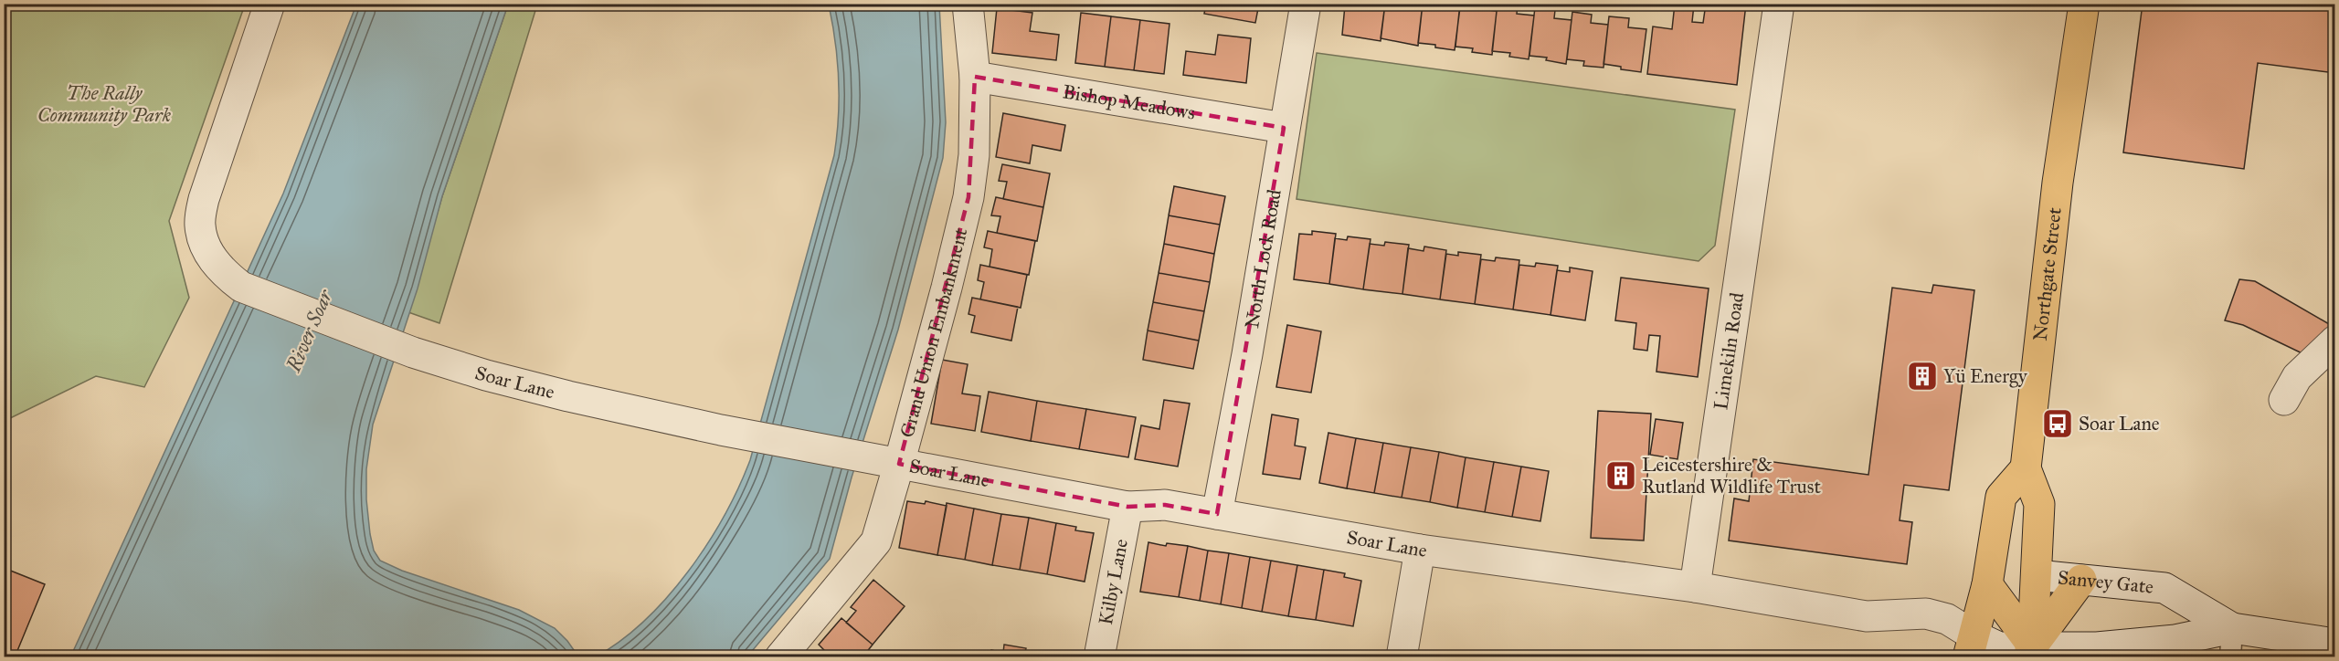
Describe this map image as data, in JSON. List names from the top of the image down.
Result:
{
  "streets": {
    "main road": ["Northgate Street"],
    "street": [
      "Bishop Meadows",
      "North Lock Road",
      "Grand Union Embankment",
      "Limekiln Road",
      "Soar Lane",
      "Kilby Lane",
      "Sanvey Gate"
    ]
  },
  "crossings": [
    ["Bishop Meadows", "North Lock Road"],
    ["Bishop Meadows", "Grand Union Embankment"],
    ["North Lock Road", "Soar Lane"],
    ["Northgate Street", "Sanvey Gate"],
    ["Grand Union Embankment", "Soar Lane"],
    ["Limekiln Road", "Soar Lane"],
    ["Soar Lane", "Kilby Lane"],
    ["Soar Lane", "Sanvey Gate"]
  ],
  "water": ["River Soar"],
  "parks": ["The Rally Community Park"],
  "places": {
    "building": ["Yü Energy", "Leicestershire & Rutland Wildlife Trust"],
    "bus stop": ["Soar Lane"]
  }
}
